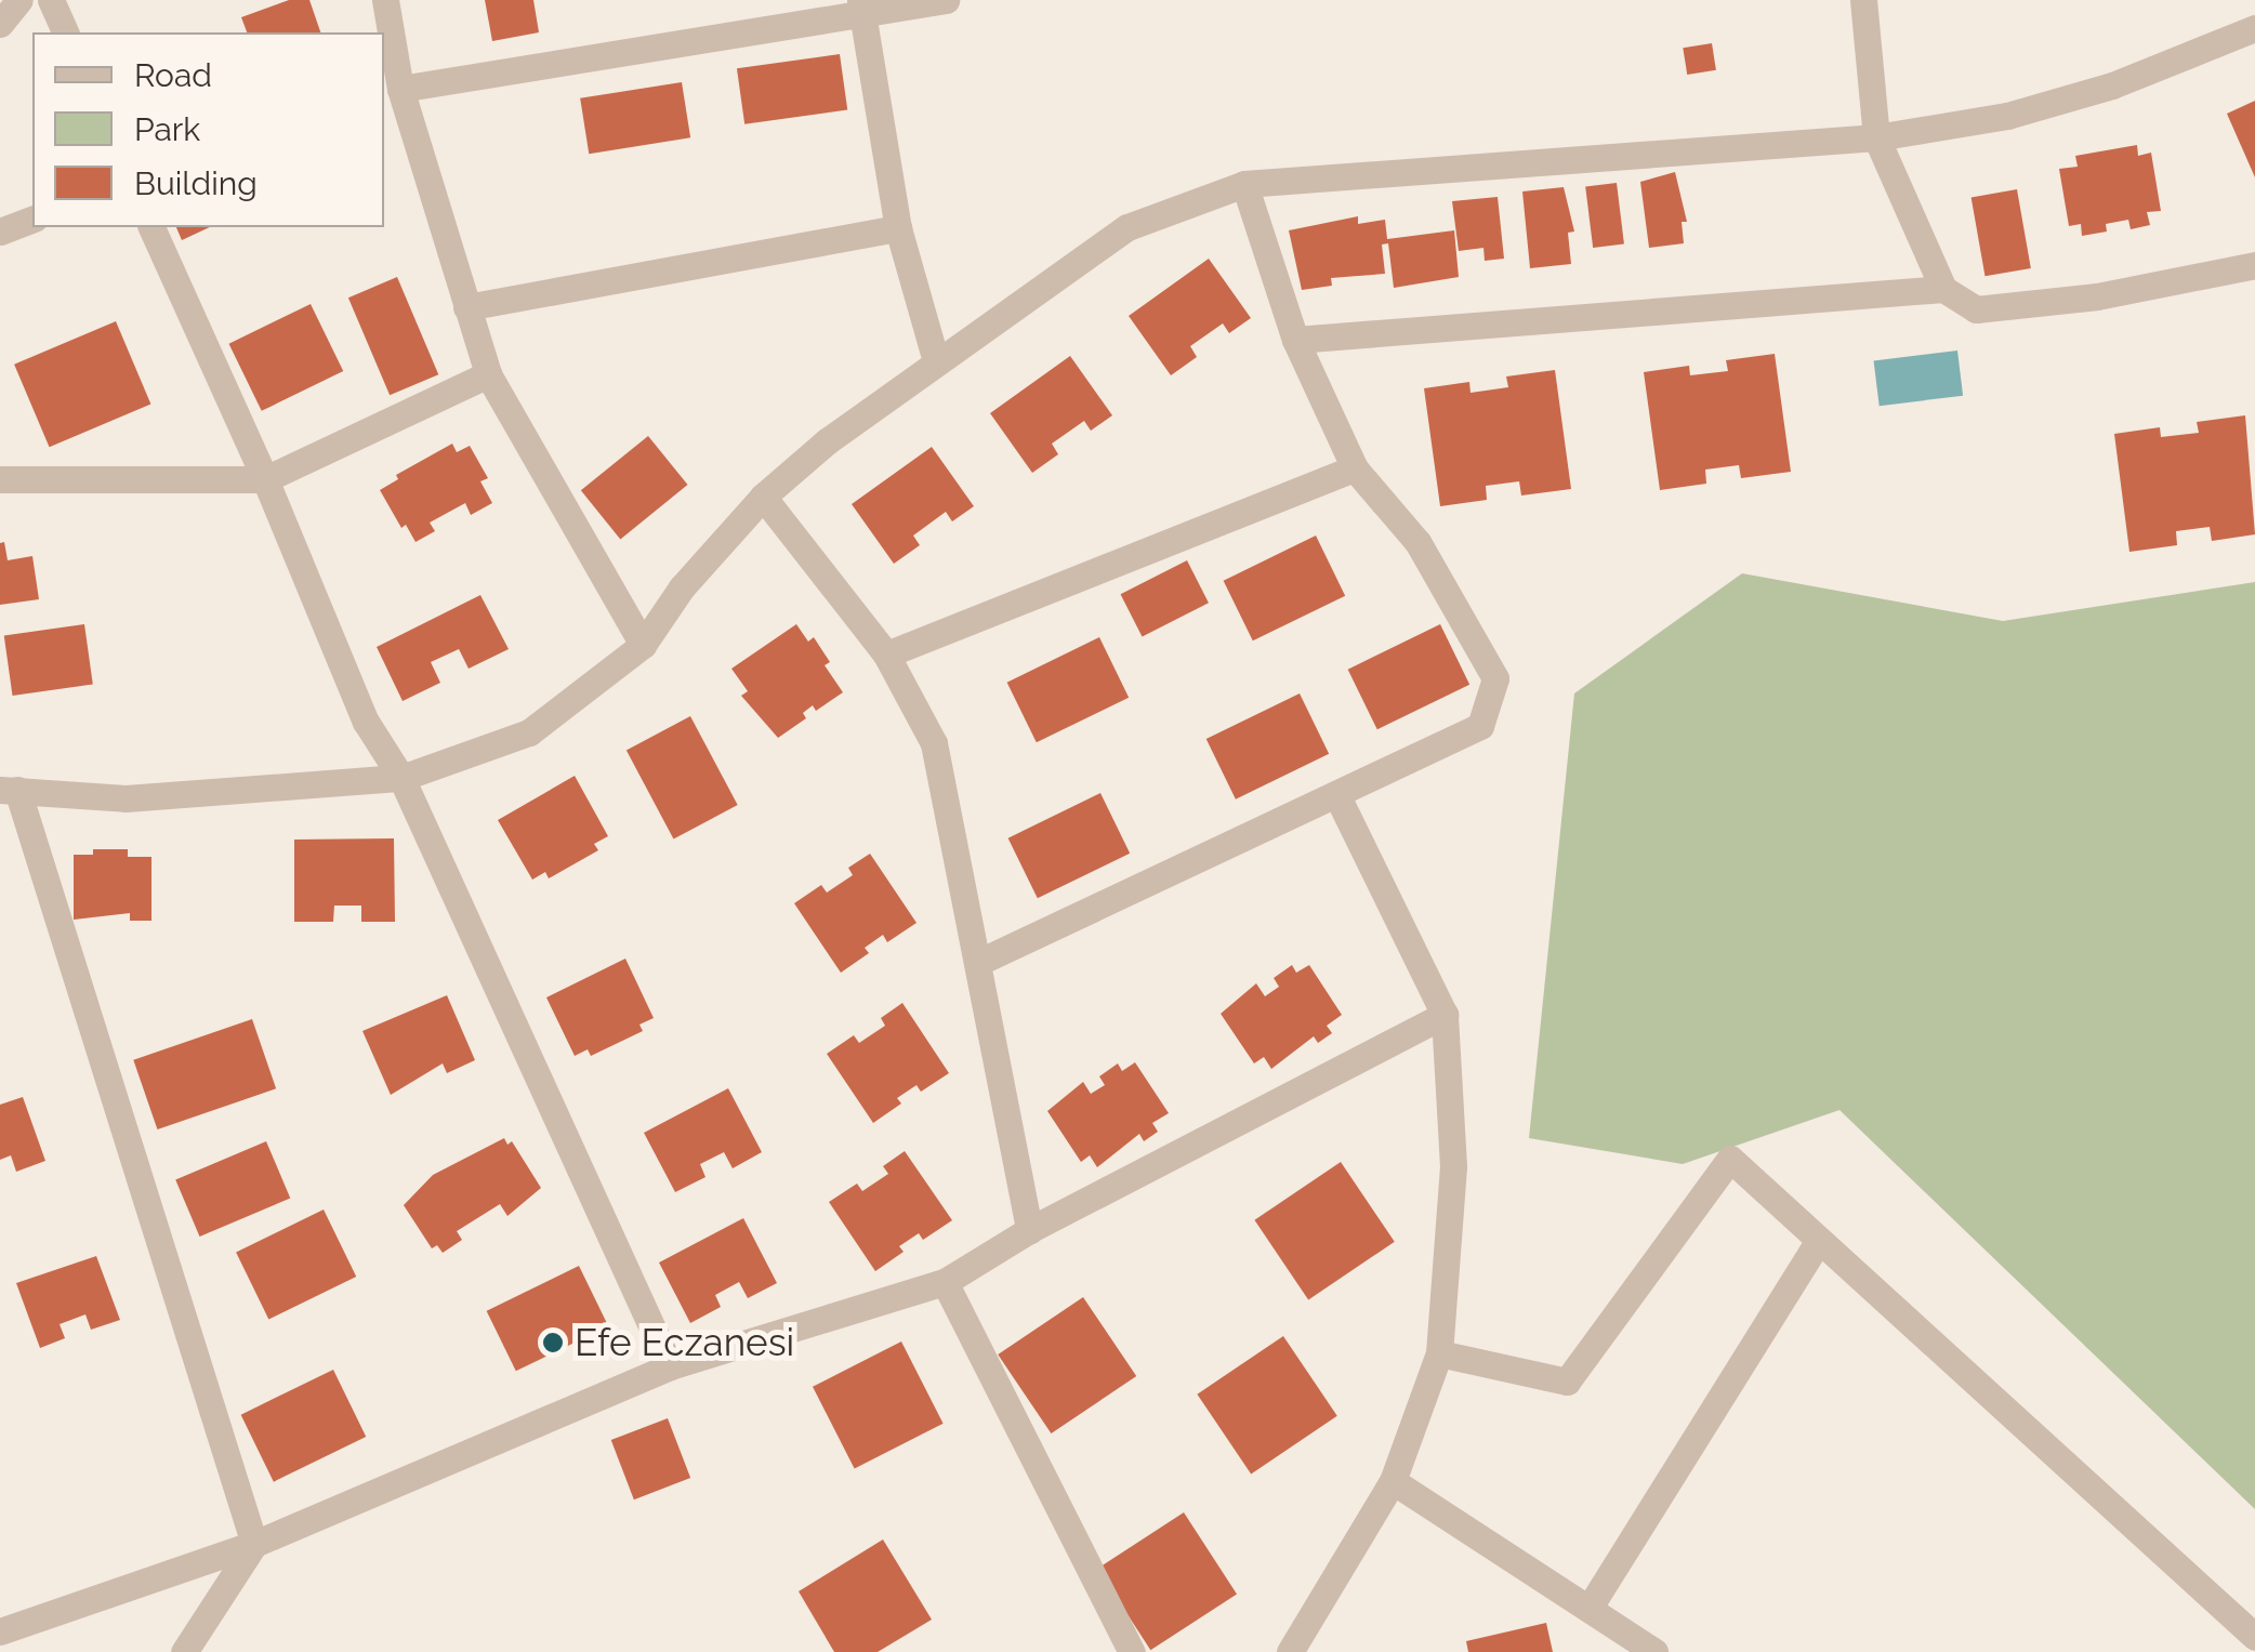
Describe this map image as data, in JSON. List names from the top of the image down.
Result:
{
  "places": ["Efe Eczanesi"],
  "legend": ["Road", "Park", "Building"]
}
